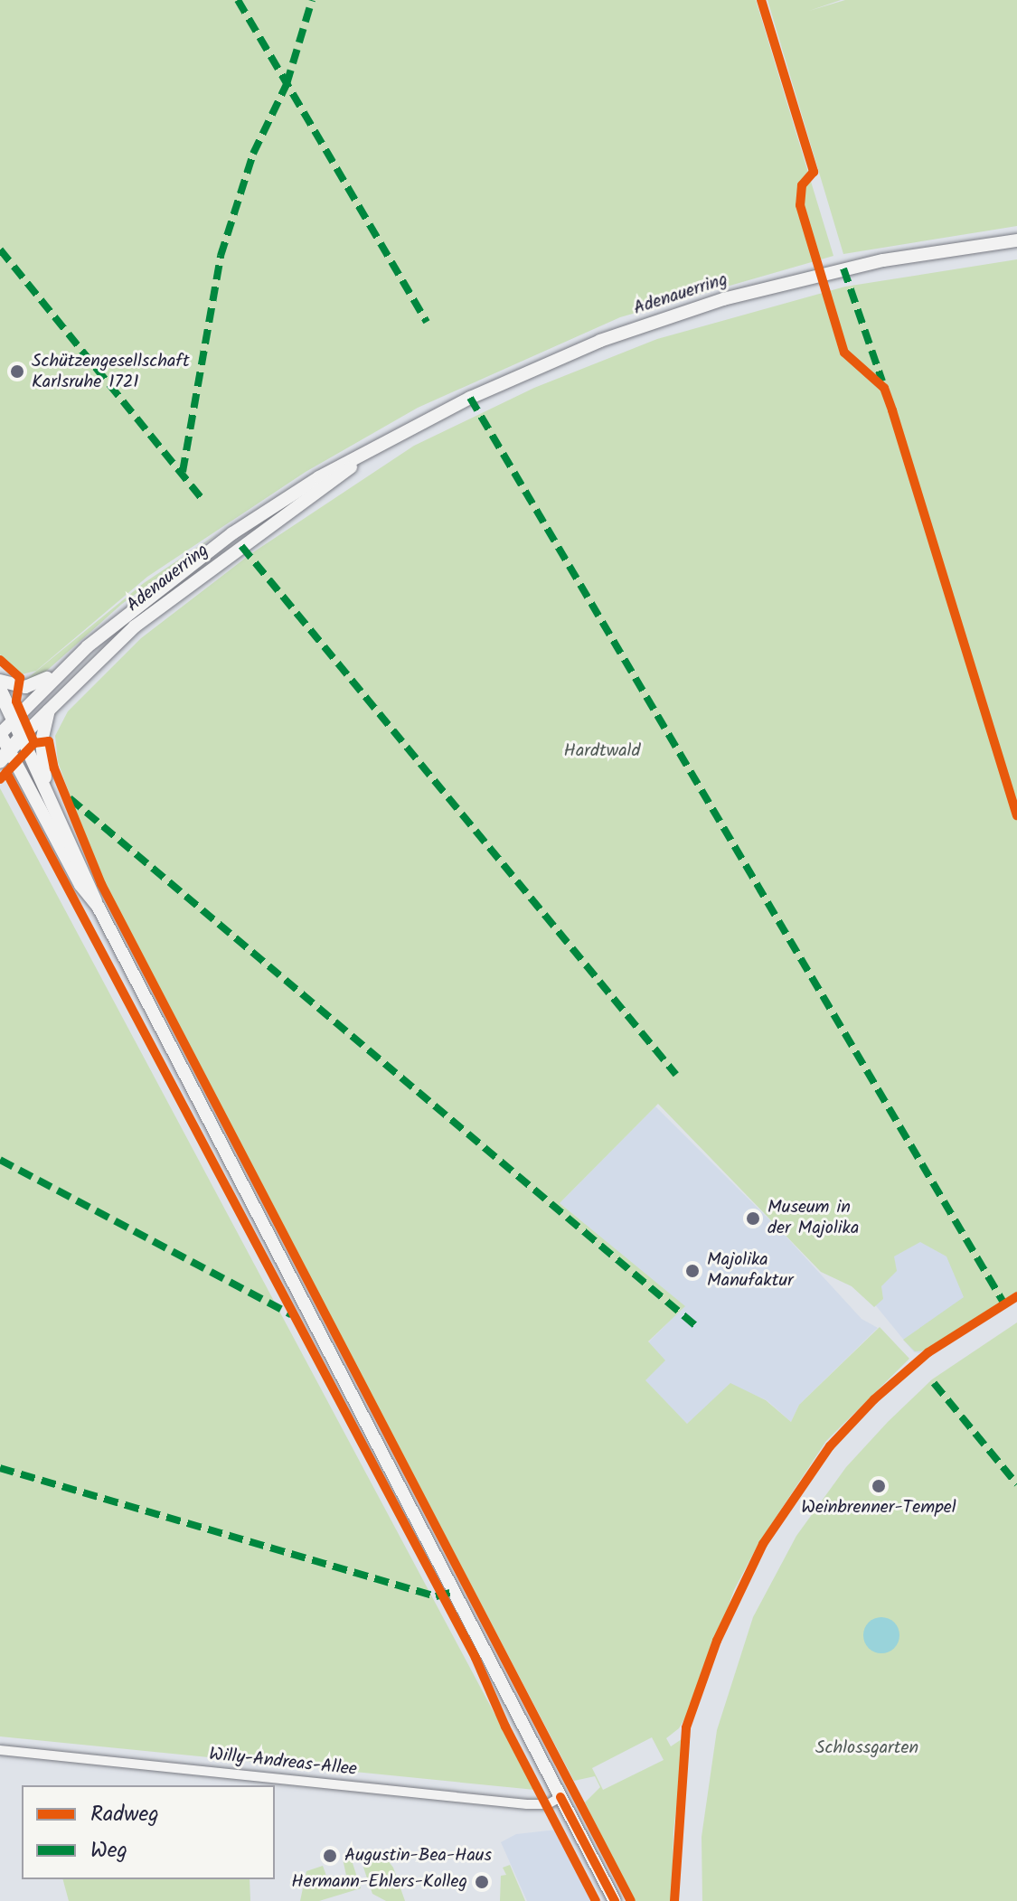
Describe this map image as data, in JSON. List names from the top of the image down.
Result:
{
  "streets": {
    "main road": ["Adenauerring"],
    "street": ["Willy-Andreas-Allee"]
  },
  "parks": ["Hardtwald", "Schlossgarten"],
  "places": [
    "Schützengesellschaft Karlsruhe 1721",
    "Museum in der Majolika",
    "Majolika Manufaktur",
    "Weinbrenner-Tempel",
    "Augustin-Bea-Haus",
    "Hermann-Ehlers-Kolleg"
  ],
  "legend": ["Radweg", "Weg"]
}
